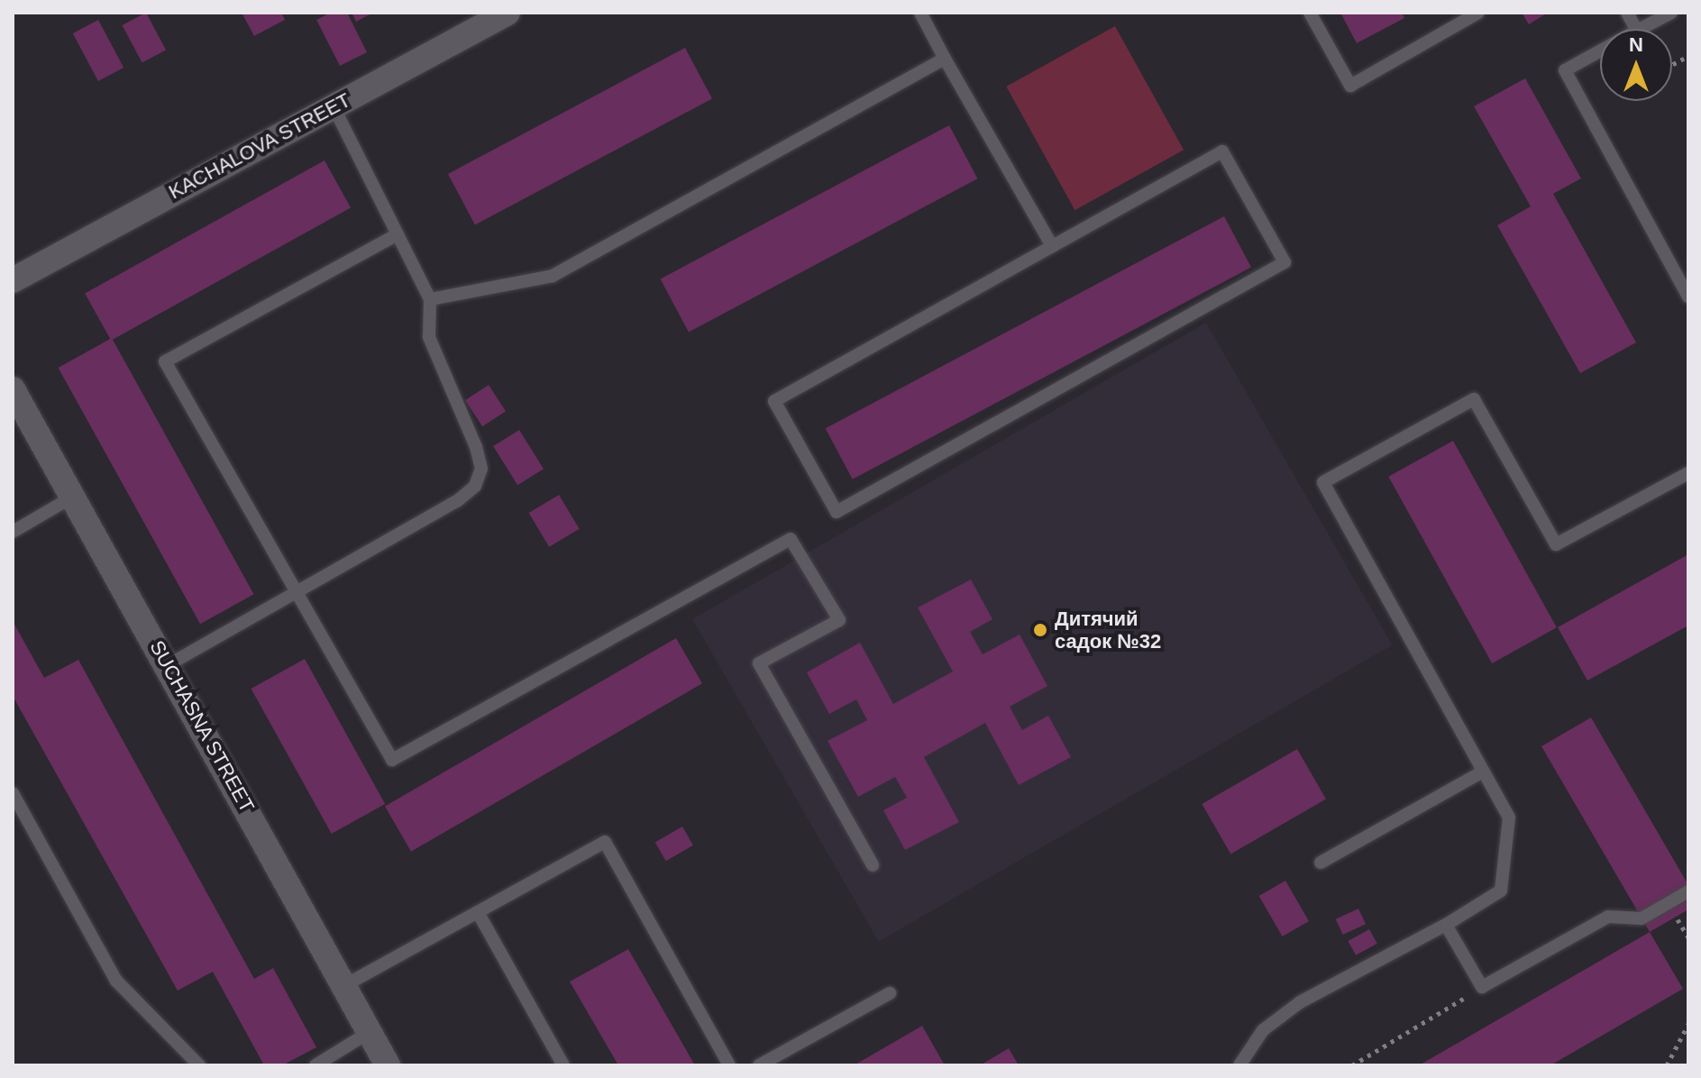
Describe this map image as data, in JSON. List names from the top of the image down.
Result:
{
  "streets": {
    "street": ["KACHALOVA STREET", "SUCHASNA STREET"]
  },
  "places": ["Дитячий садок №32"],
  "north": "top"
}
